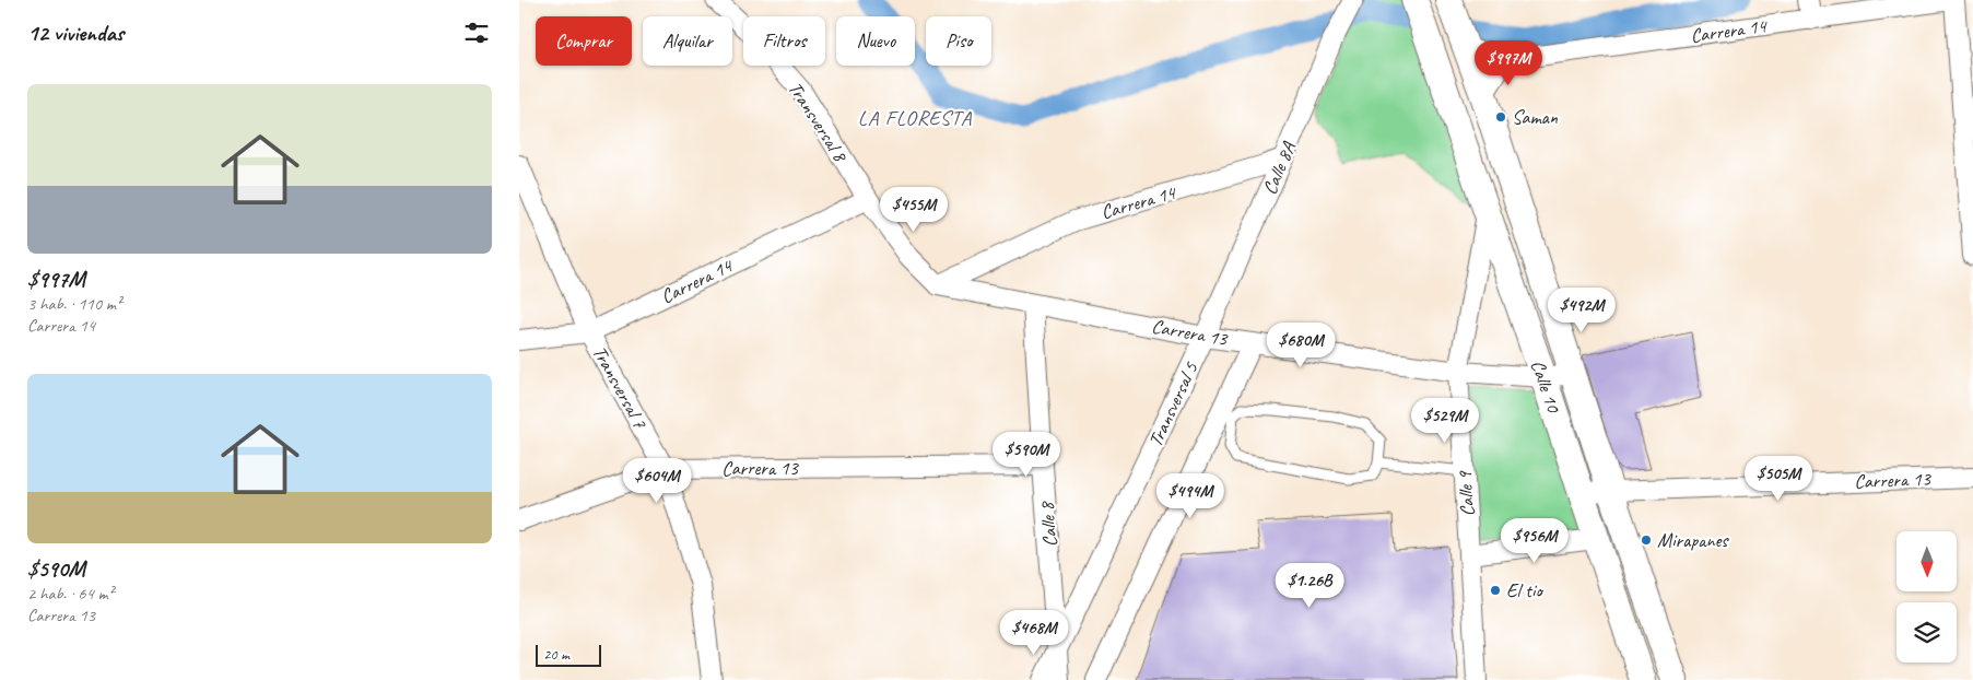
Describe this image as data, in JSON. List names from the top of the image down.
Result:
{
  "streets": {
    "main road": ["Calle 10"],
    "street": [
      "Carrera 14",
      "Transversal 8",
      "Calle 8A",
      "Carrera 13",
      "Transversal 7",
      "Transversal 5",
      "Calle 9",
      "Calle 8"
    ]
  },
  "crossings": [
    ["Carrera 14", "Transversal 8"],
    ["Carrera 14", "Calle 8A"],
    ["Carrera 14", "Carrera 13"],
    ["Carrera 14", "Calle 10"],
    ["Carrera 14", "Transversal 7"],
    ["Transversal 8", "Carrera 13"],
    ["Calle 8A", "Carrera 13"],
    ["Calle 8A", "Transversal 5"],
    ["Carrera 13", "Calle 10"],
    ["Carrera 13", "Transversal 7"],
    ["Carrera 13", "Transversal 5"],
    ["Carrera 13", "Calle 9"],
    ["Carrera 13", "Calle 8"],
    ["Calle 10", "Calle 9"],
    ["Transversal 5", "Calle 8"]
  ],
  "districts": ["LA FLORESTA"],
  "places": ["Saman", "Mirapanes", "El tio"],
  "scale_bar": "20 m",
  "north": "bottom",
  "page": {
    "heading": "12 viviendas",
    "chip": [
      "Comprar",
      "Alquilar",
      "Filtros",
      "Nuevo",
      "Piso"
    ],
    "price": [
      "$997M",
      "$455M",
      "$492M",
      "$680M",
      "$529M",
      "$590M",
      "$505M",
      "$604M",
      "$494M",
      "$956M",
      "$1.26B",
      "$468M"
    ],
    "list": [
      {
        "name": "$997M",
        "note": "3 hab. · 110 m² · Carrera 14"
      },
      {
        "name": "$590M",
        "note": "2 hab. · 64 m² · Carrera 13"
      }
    ],
    "scale": "20 m"
  }
}
